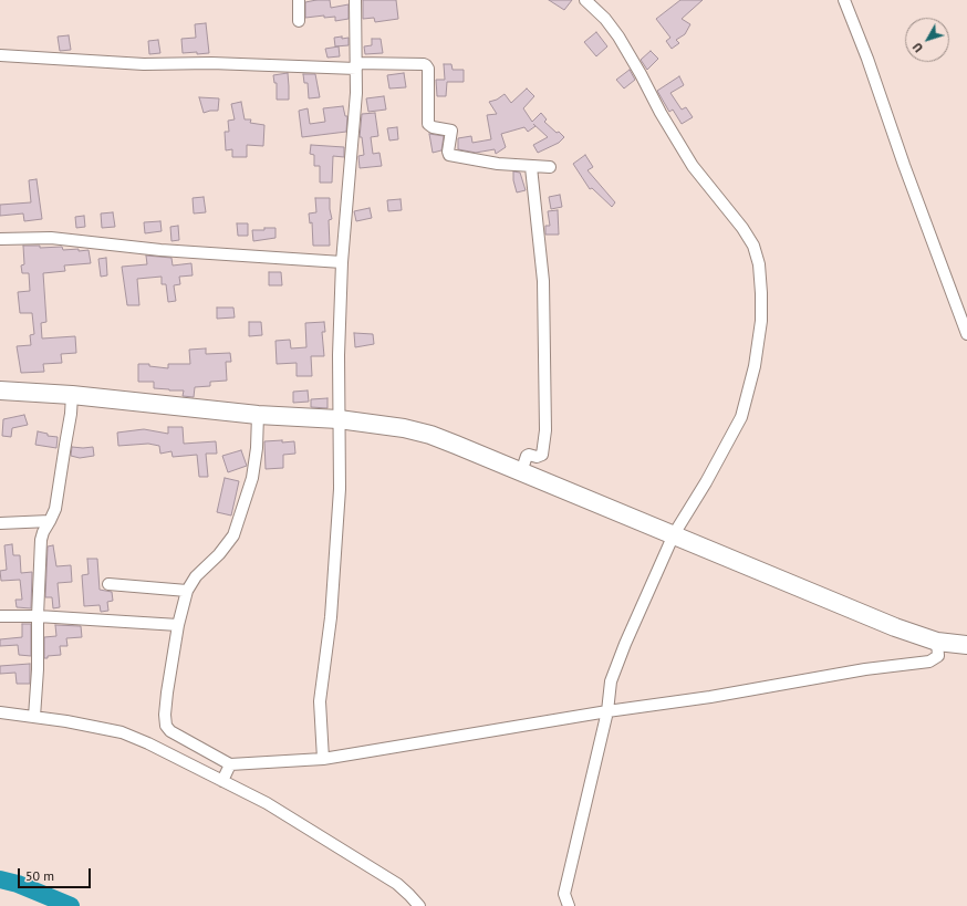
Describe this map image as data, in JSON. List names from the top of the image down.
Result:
{
  "scale_bar": "50 m",
  "north": "bottom left"
}
